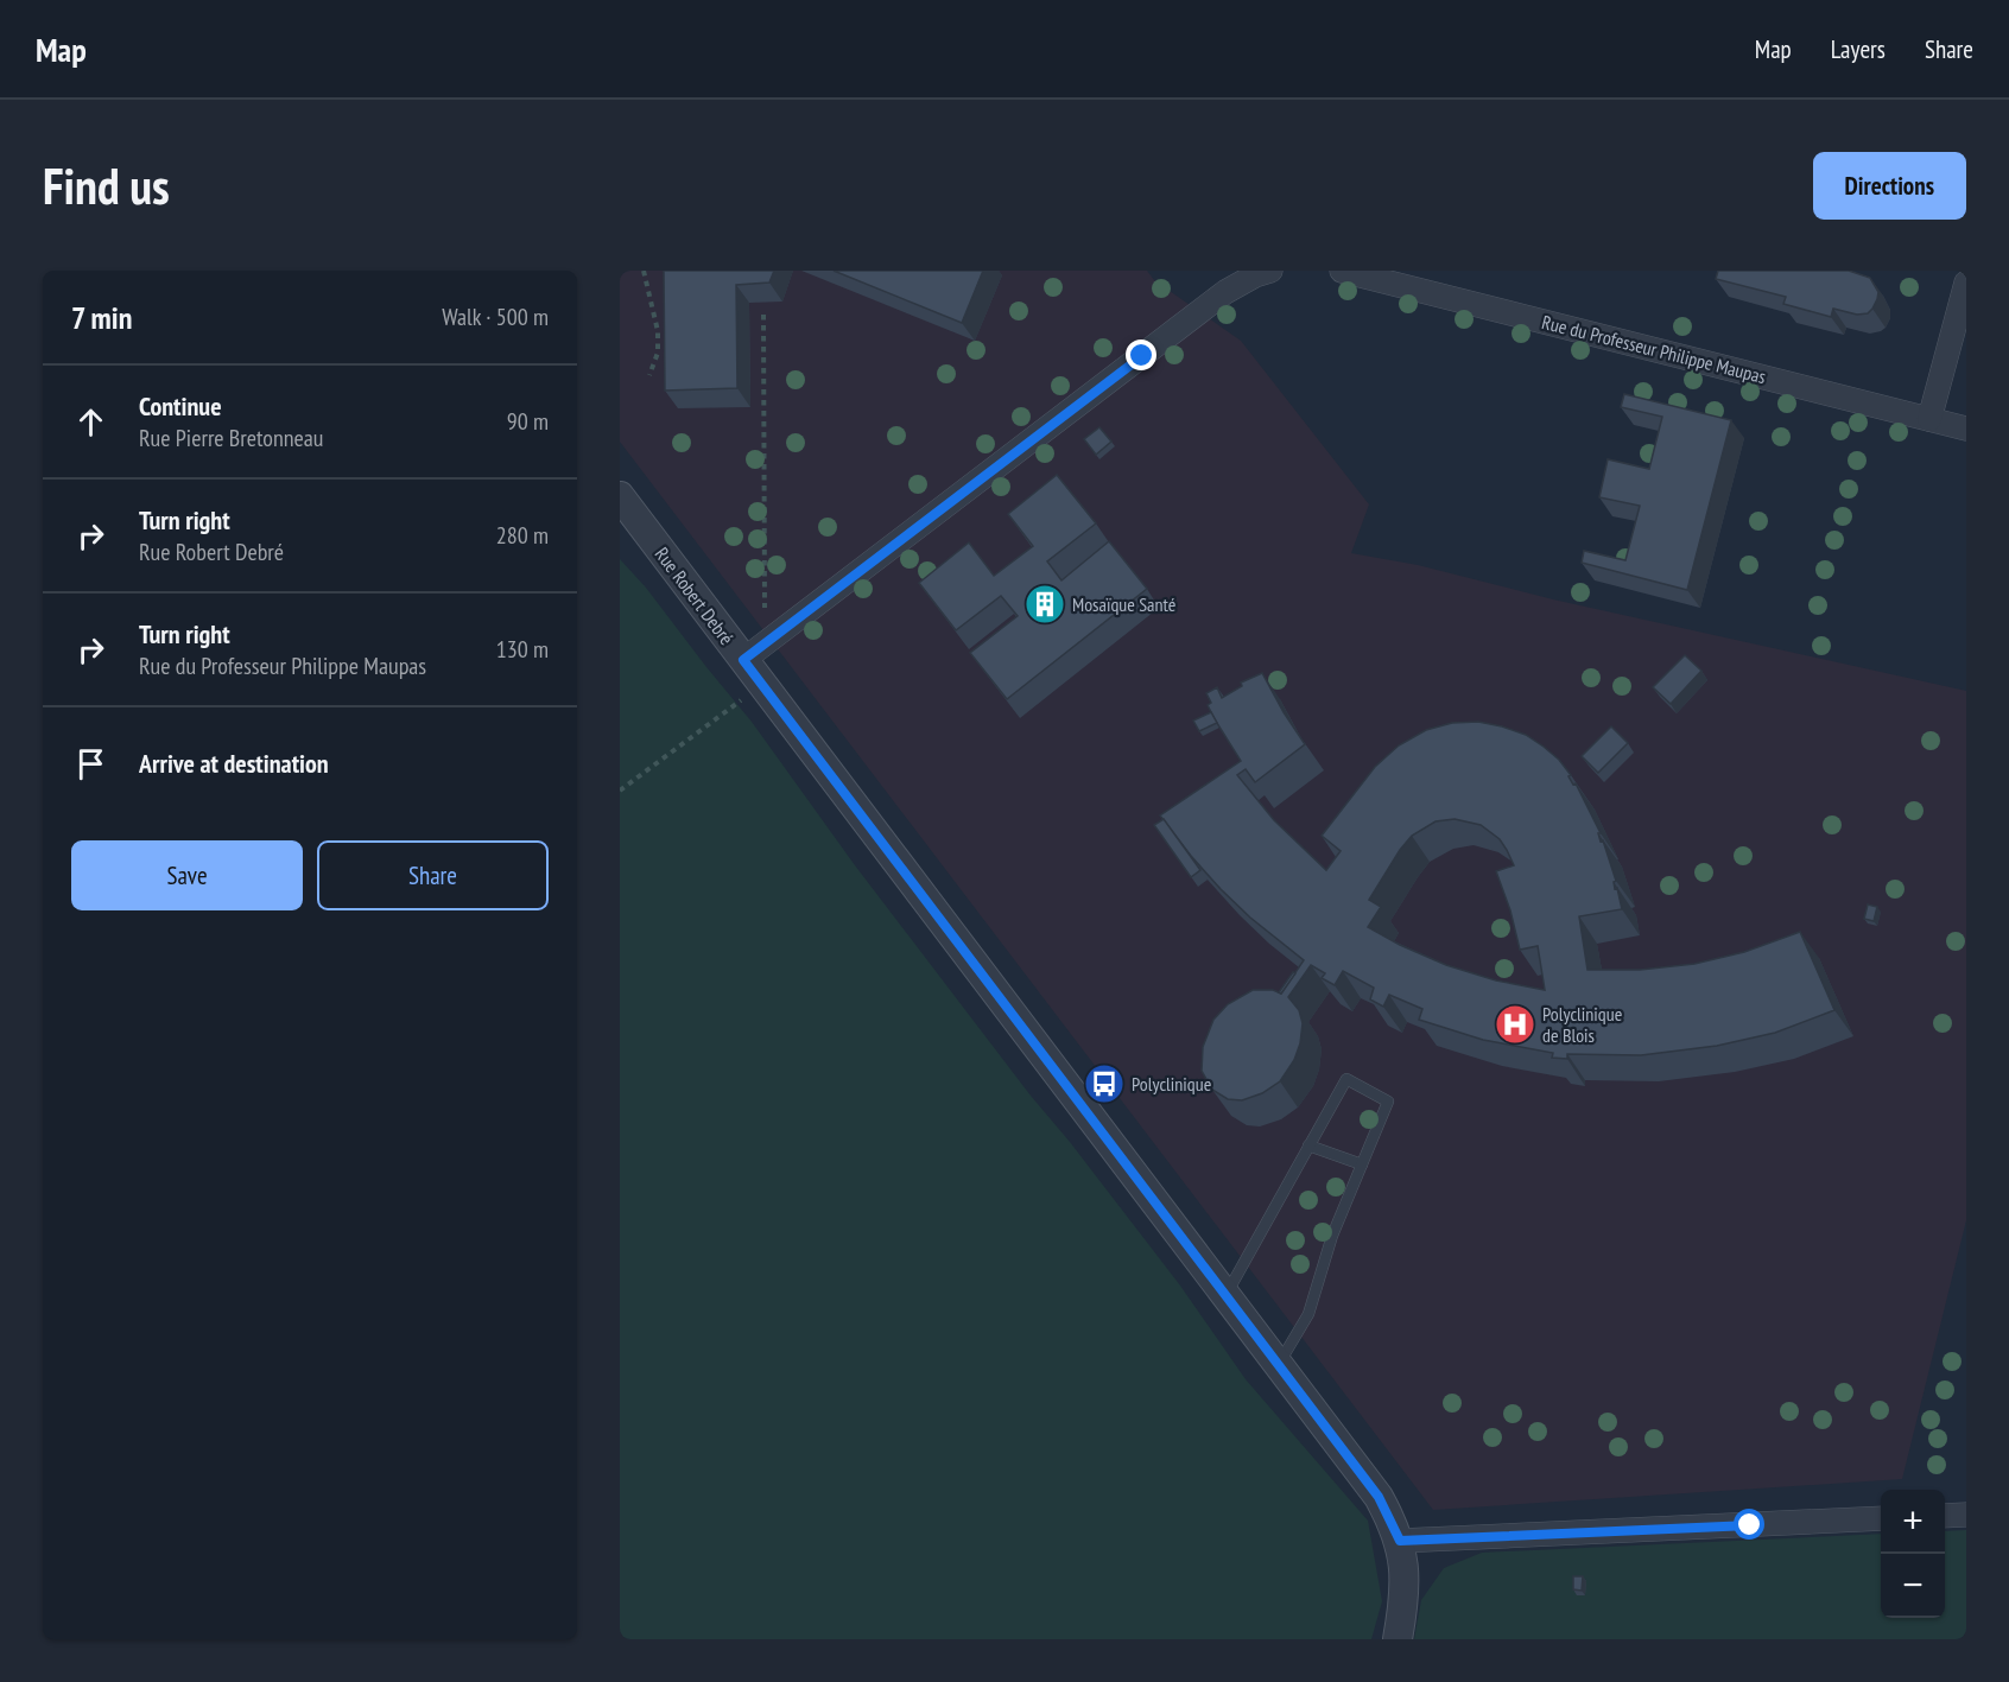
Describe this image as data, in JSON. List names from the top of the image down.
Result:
{
  "streets": {
    "street": ["Rue du Professeur Philippe Maupas", "Rue Robert Debré"]
  },
  "places": {
    "building": ["Mosaïque Santé"],
    "hospital": ["Polyclinique de Blois"],
    "bus stop": ["Polyclinique"]
  },
  "page": {
    "header": "Map",
    "nav": ["Map", "Layers", "Share"],
    "buttons": [
      "Directions",
      ["Save", "Share"]
    ],
    "title": "Find us",
    "heading": ["7 min", "Walk · 500 m"],
    "list": [
      ["Continue", "Rue Pierre Bretonneau", "90 m"],
      ["Turn right", "Rue Robert Debré", "280 m"],
      ["Turn right", "Rue du Professeur Philippe Maupas", "130 m"],
      "Arrive at destination"
    ],
    "map_buttons": ["+", "−"]
  }
}
